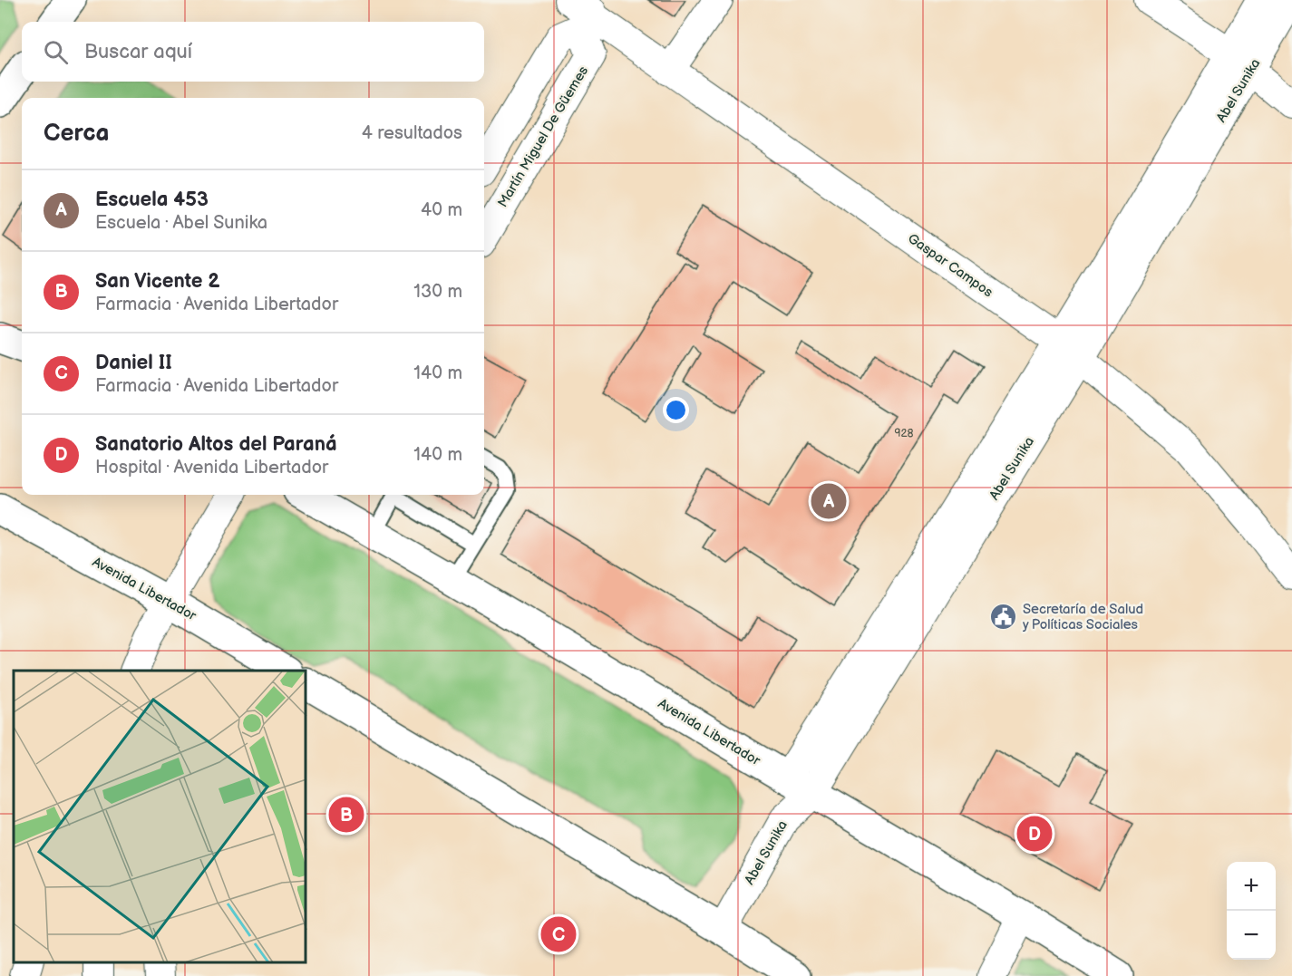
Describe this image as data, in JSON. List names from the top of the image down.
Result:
{
  "streets": {
    "main road": ["Avenida Libertador"],
    "street": ["Abel Sunika", "Martín Miguel De Güemes", "Gaspar Campos"]
  },
  "crossings": [
    ["Abel Sunika", "Gaspar Campos"],
    ["Abel Sunika", "Avenida Libertador"],
    ["Martín Miguel De Güemes", "Gaspar Campos"]
  ],
  "places": {
    "public building": ["Secretaría de Salud y Políticas Sociales"]
  },
  "house_numbers": ["928"],
  "page": {
    "search": "Buscar aquí",
    "heading": ["Cerca", "4 resultados"],
    "list": [
      {
        "mark": "A",
        "name": "Escuela 453",
        "note": "Escuela · Abel Sunika",
        "value": "40 m"
      },
      {
        "mark": "B",
        "name": "San Vicente 2",
        "note": "Farmacia · Avenida Libertador",
        "value": "130 m"
      },
      {
        "mark": "C",
        "name": "Daniel II",
        "note": "Farmacia · Avenida Libertador",
        "value": "140 m"
      },
      {
        "mark": "D",
        "name": "Sanatorio Altos del Paraná",
        "note": "Hospital · Avenida Libertador",
        "value": "140 m"
      }
    ],
    "pins": [
      "A",
      "B",
      "D",
      "C"
    ],
    "map_buttons": ["+", "−"]
  }
}
